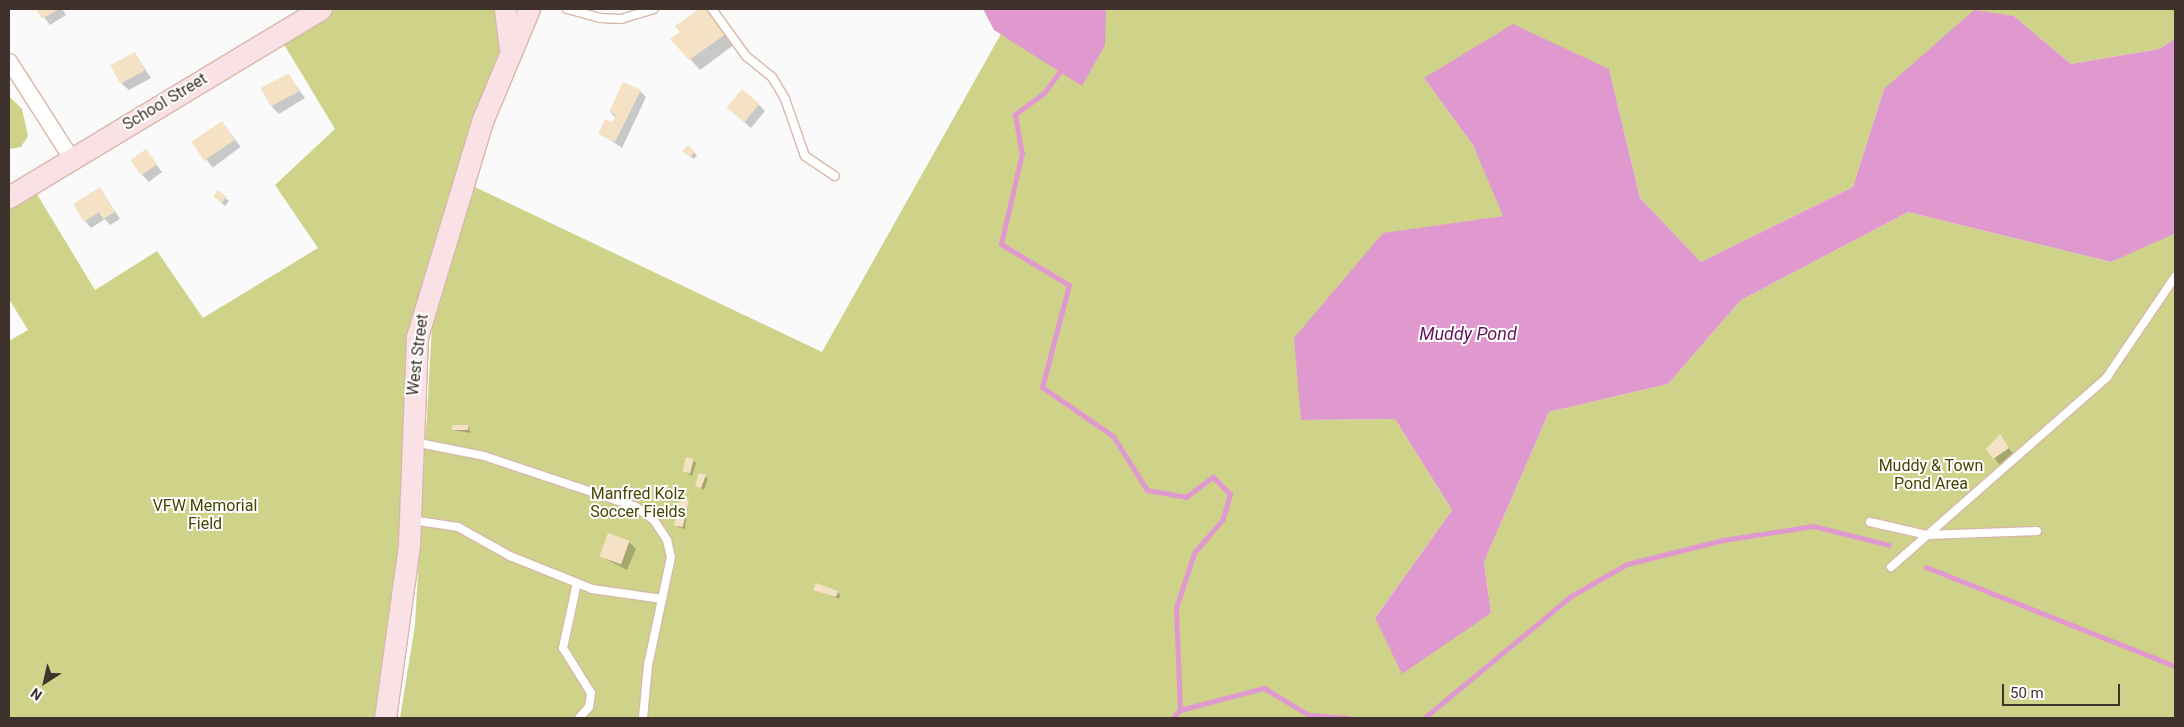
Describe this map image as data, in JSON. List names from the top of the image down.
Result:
{
  "streets": {
    "street": ["School Street", "West Street"]
  },
  "water": ["Muddy Pond"],
  "parks": ["Muddy & Town Pond Area", "Manfred Kolz Soccer Fields", "VFW Memorial Field"],
  "scale_bar": "50 m",
  "north": "bottom left"
}
